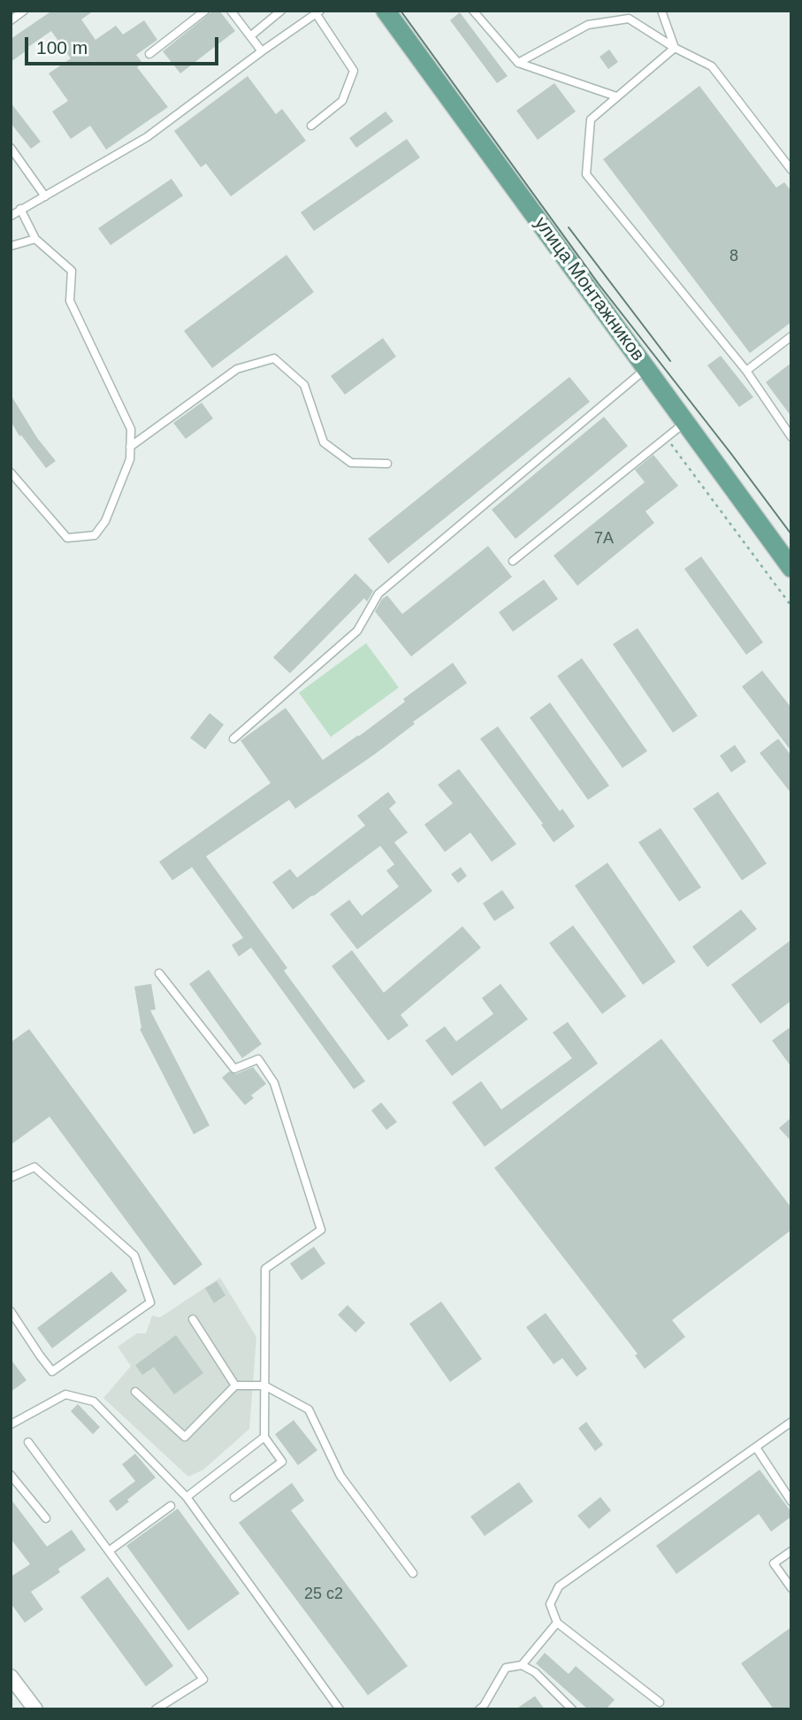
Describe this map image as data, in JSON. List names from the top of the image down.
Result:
{
  "streets": {
    "main road": ["улица Монтажников"]
  },
  "house_numbers": ["8", "7А", "25 с2"],
  "scale_bar": "100 m"
}
